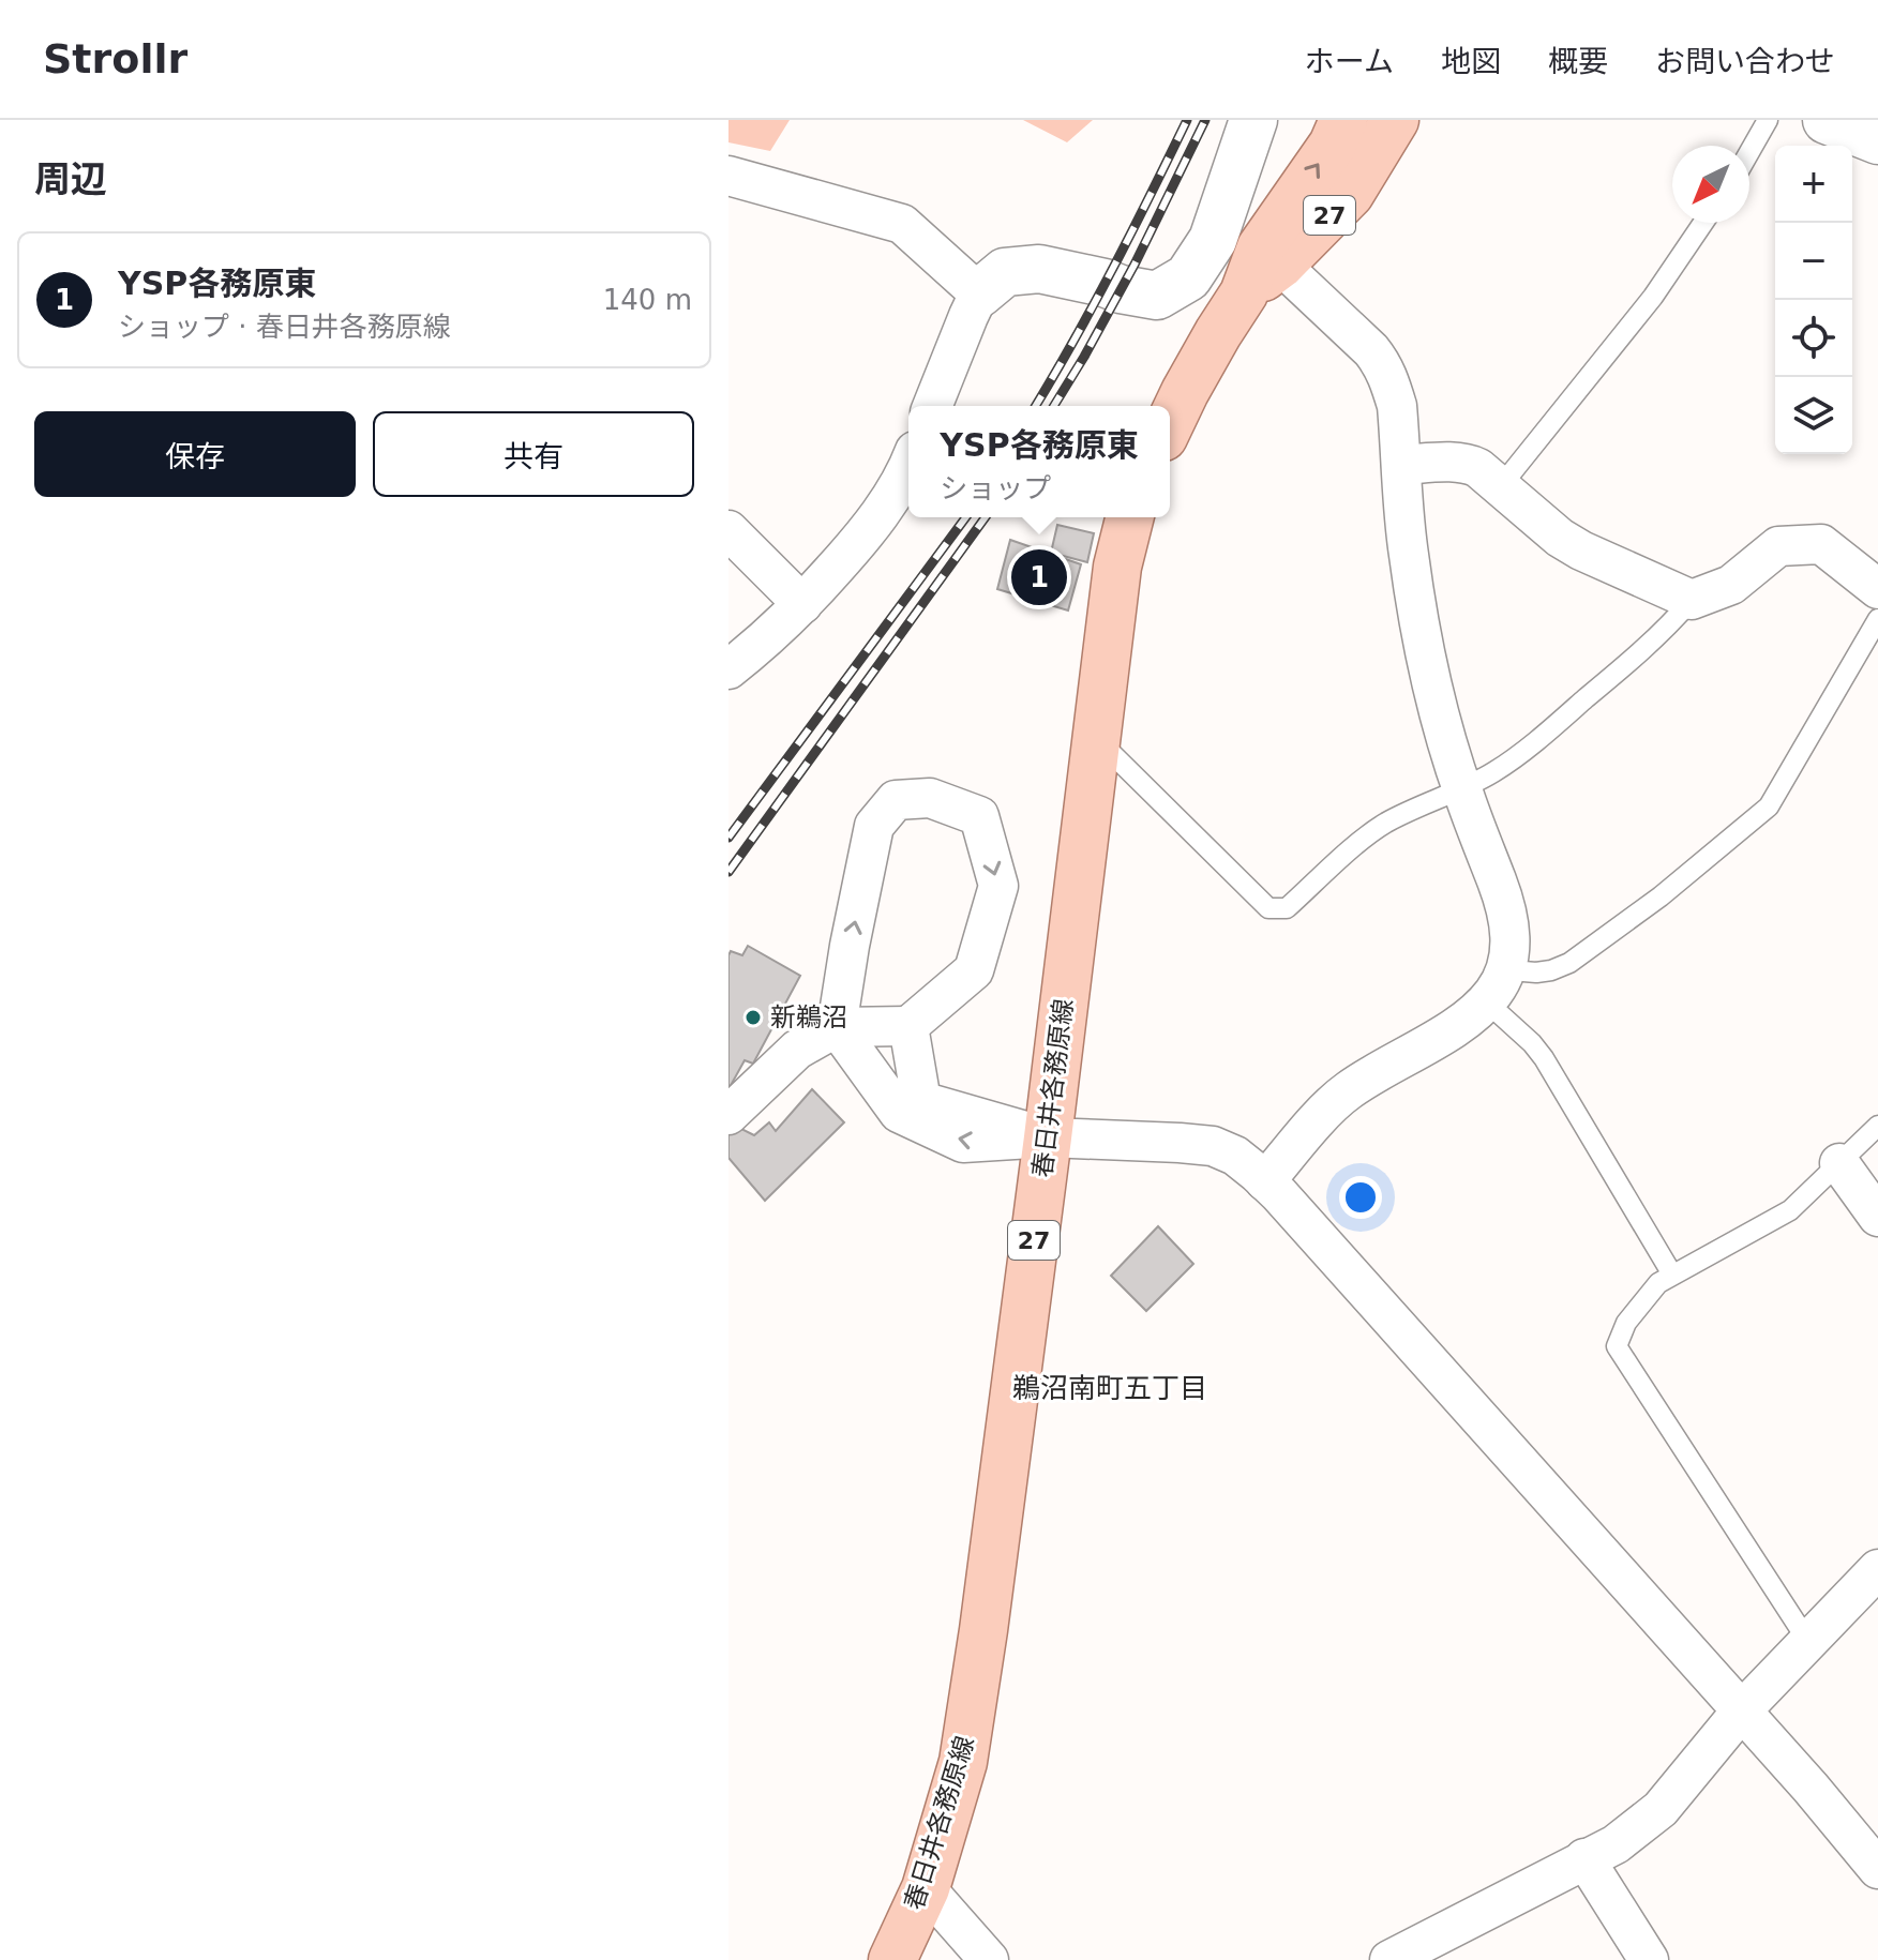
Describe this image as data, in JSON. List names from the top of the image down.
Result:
{
  "streets": {
    "main road": ["27", "春日井各務原線"]
  },
  "districts": ["鵜沼南町五丁目"],
  "places": ["新鵜沼"],
  "north": "bottom left",
  "page": {
    "header": "Strollr",
    "nav": [
      "ホーム",
      "地図",
      "概要",
      "お問い合わせ"
    ],
    "heading": "周辺",
    "map_buttons": ["+", "−"],
    "list": [
      {
        "mark": "1",
        "name": "YSP各務原東",
        "note": "ショップ · 春日井各務原線",
        "value": "140 m"
      }
    ],
    "buttons": ["保存", "共有"],
    "popup": ["YSP各務原東", "ショップ"],
    "pins": "1"
  }
}
